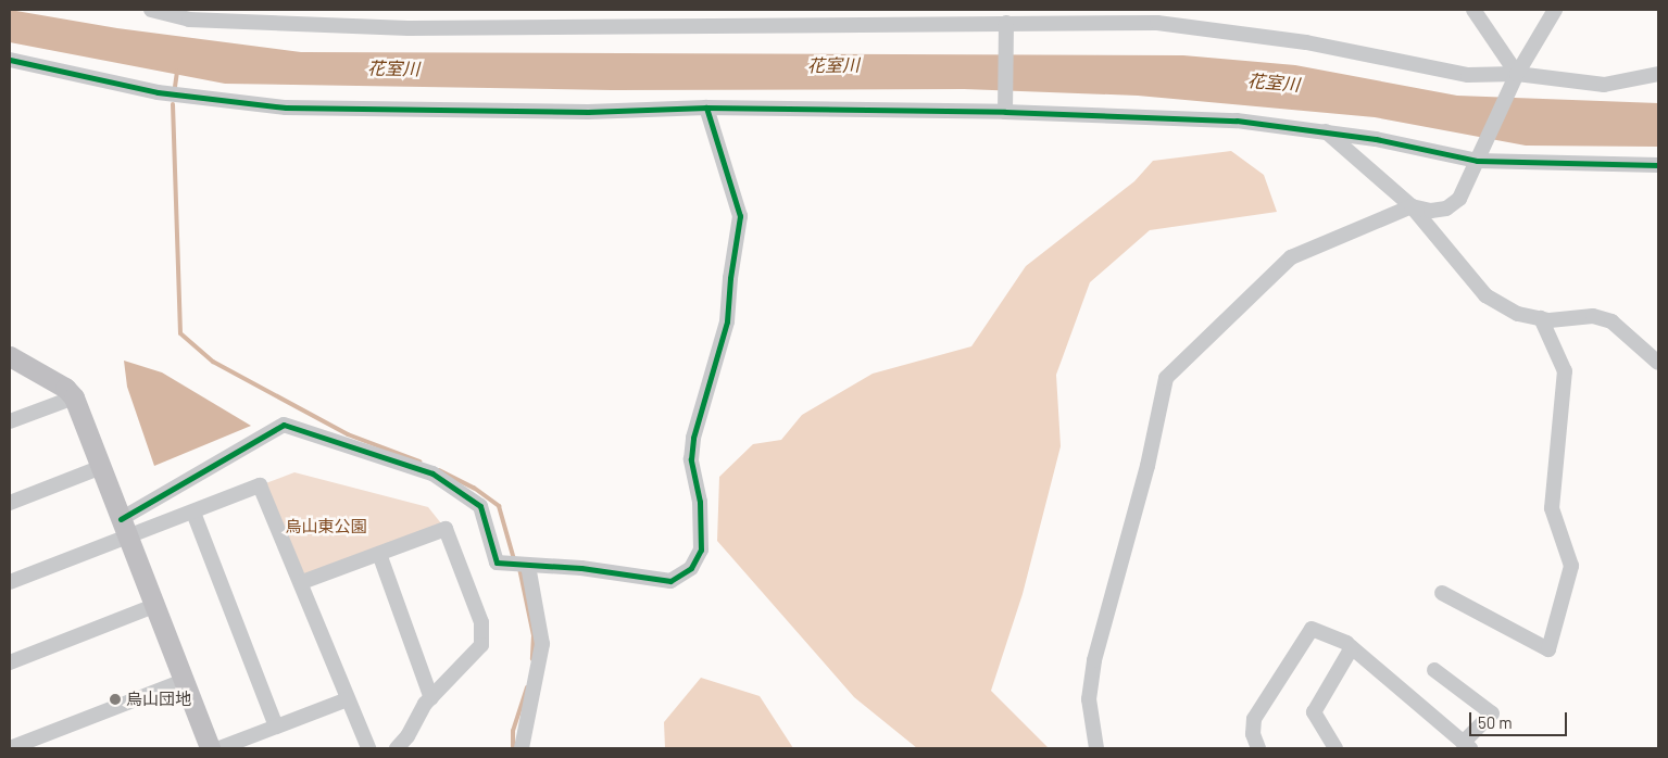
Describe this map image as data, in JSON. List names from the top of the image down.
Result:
{
  "water": ["花室川"],
  "parks": ["烏山東公園"],
  "places": ["烏山団地"],
  "scale_bar": "50 m"
}
